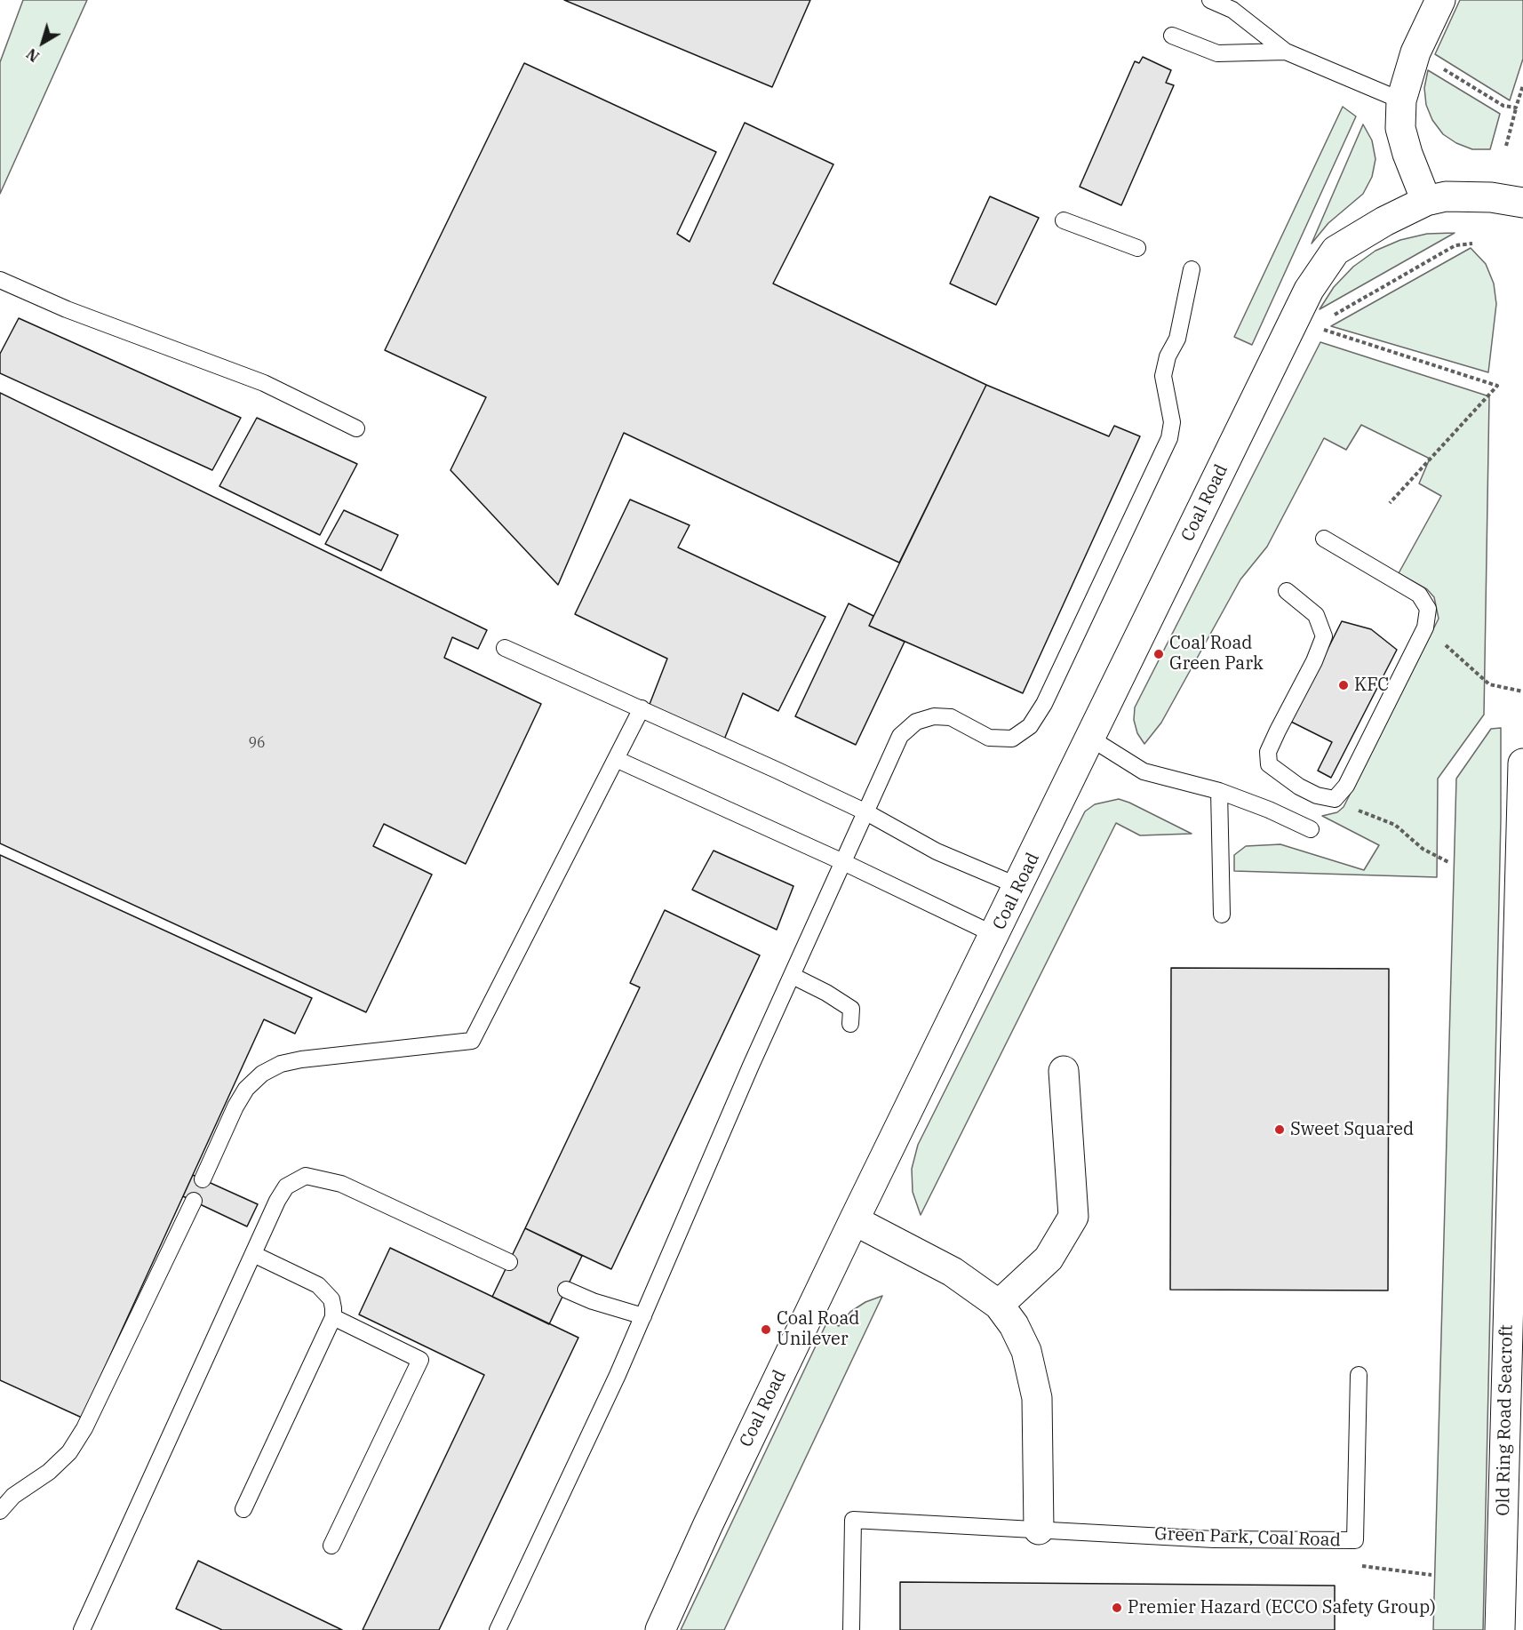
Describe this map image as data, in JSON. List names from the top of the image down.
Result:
{
  "streets": {
    "street": ["Coal Road", "Old Ring Road Seacroft"],
    "lane": ["Green Park, Coal Road"]
  },
  "places": [
    "Coal Road Green Park",
    "KFC",
    "Sweet Squared",
    "Coal Road Unilever",
    "Premier Hazard (ECCO Safety Group)"
  ],
  "house_numbers": ["96"],
  "north": "bottom left"
}
